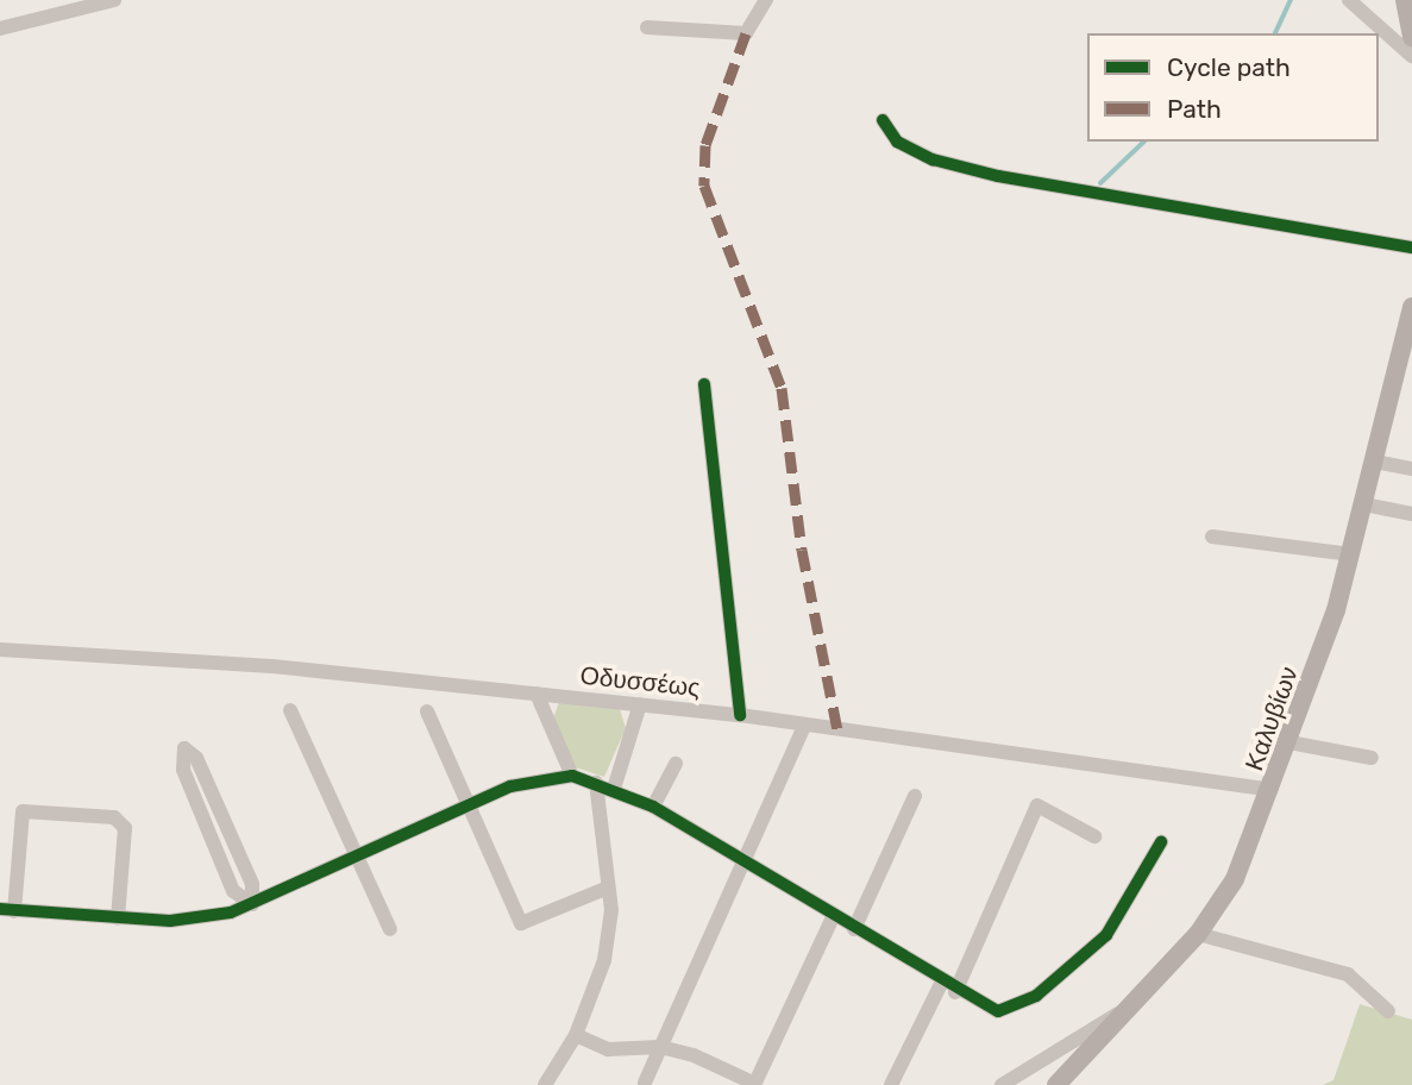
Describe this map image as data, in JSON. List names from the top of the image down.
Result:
{
  "streets": {
    "main road": ["Καλυβίων"],
    "street": ["Οδυσσέως"]
  },
  "crossings": [
    ["Οδυσσέως", "Καλυβίων"]
  ],
  "legend": ["Cycle path", "Path"]
}
